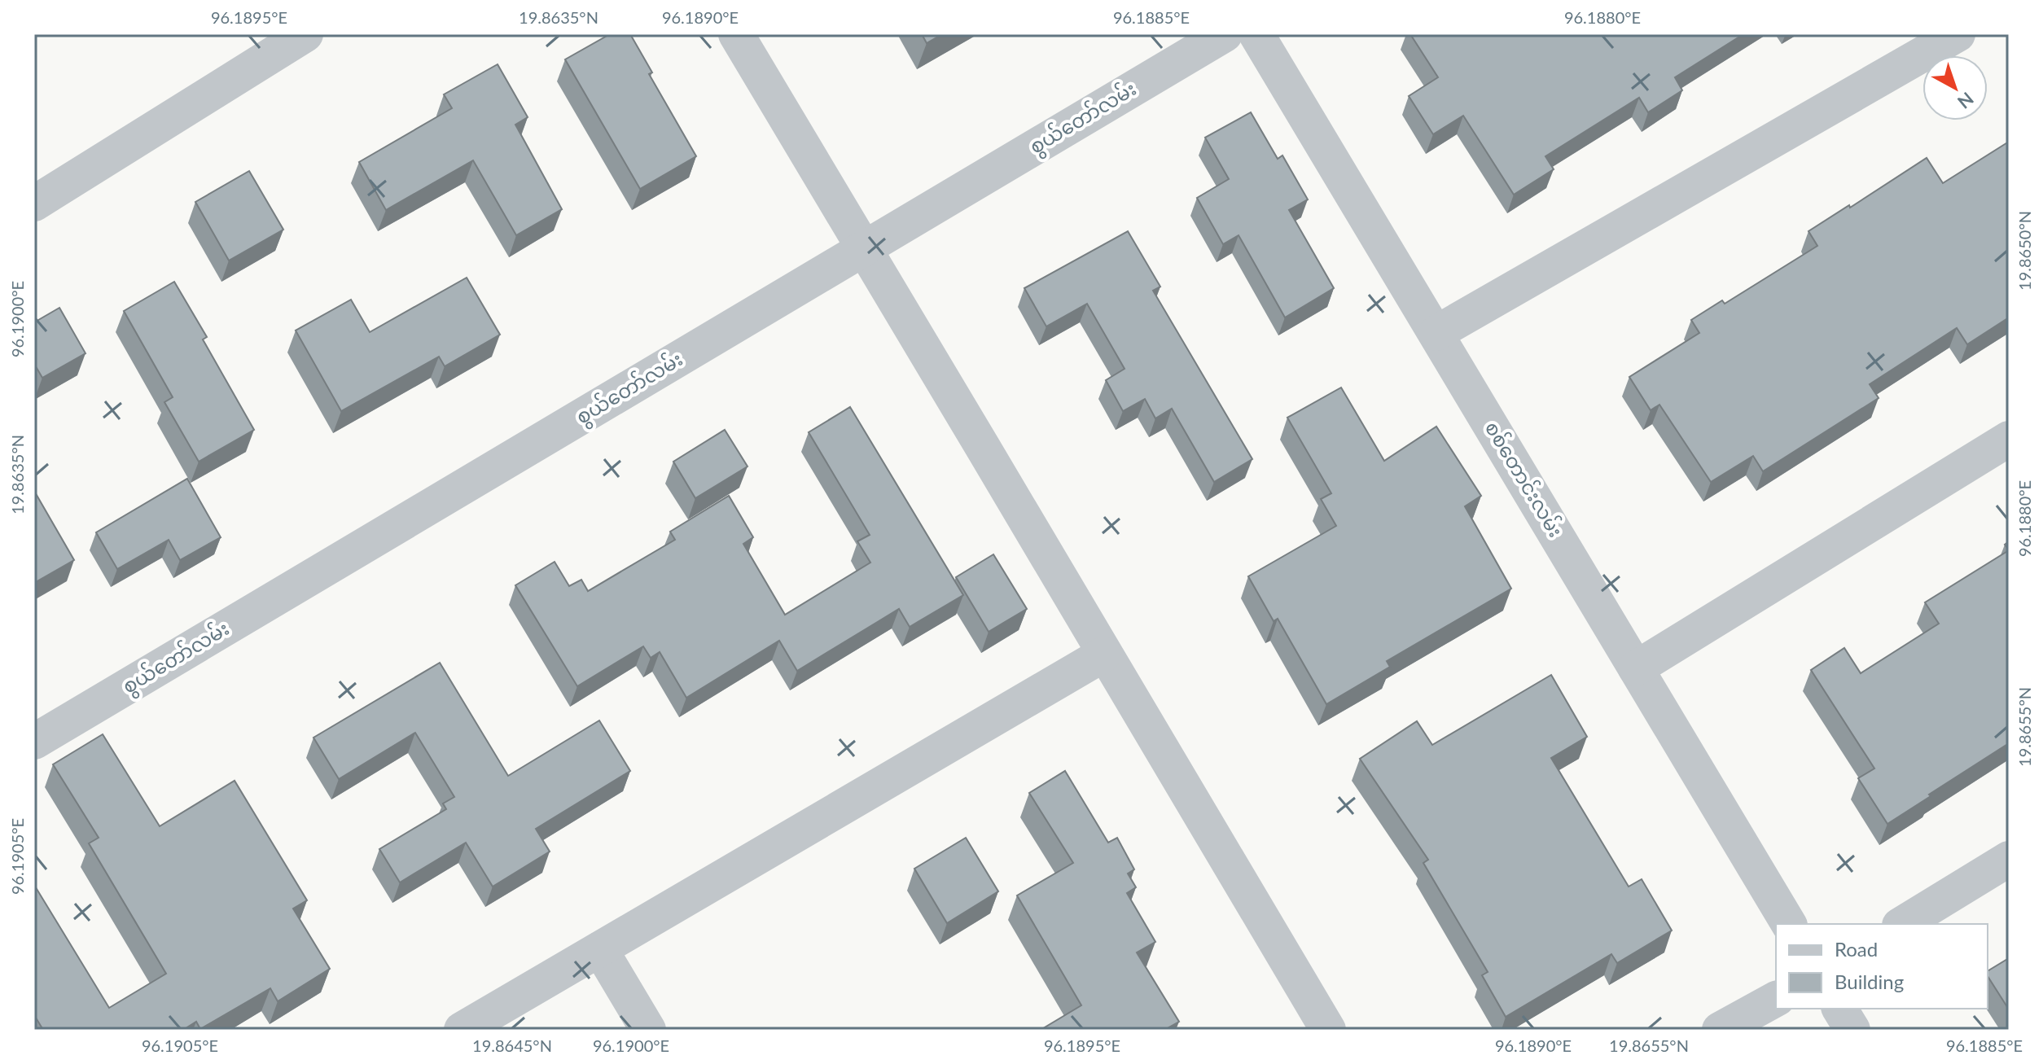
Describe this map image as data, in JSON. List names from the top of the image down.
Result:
{
  "streets": {
    "street": ["စွယ်တော်လမ်း", "စစ်တောင်းလမ်း"]
  },
  "legend": ["Road", "Building"],
  "north": "bottom right",
  "coordinates": [
    "96.1895°E",
    "19.8635°N",
    "96.1890°E",
    "96.1885°E",
    "96.1880°E",
    "19.8650°N",
    "96.1900°E",
    "19.8655°N",
    "96.1905°E",
    "19.8645°N"
  ]
}
